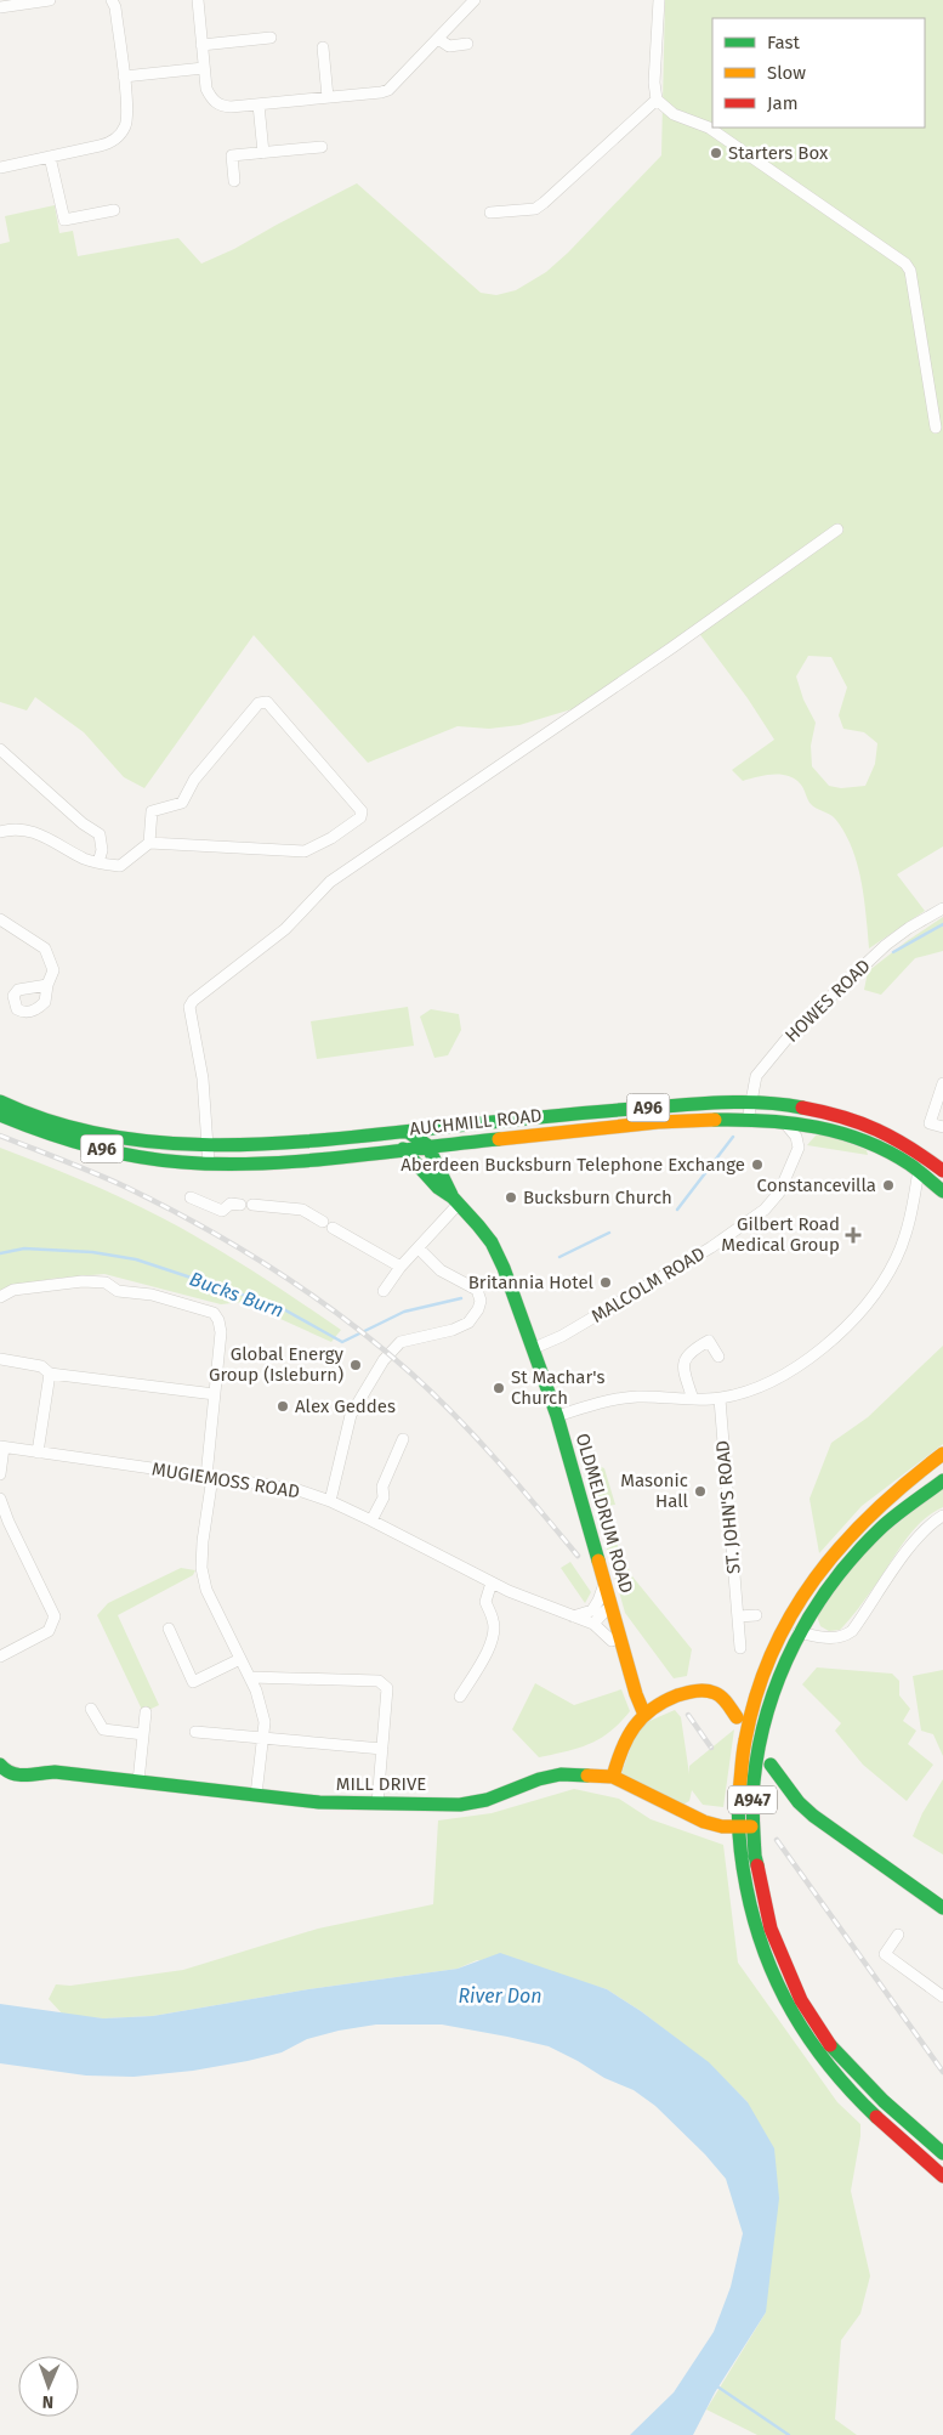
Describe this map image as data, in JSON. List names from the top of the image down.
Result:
{
  "streets": {
    "main road": [
      "A96",
      "AUCHMILL ROAD",
      "OLDMELDRUM ROAD",
      "MILL DRIVE",
      "A947"
    ],
    "street": [
      "HOWES ROAD",
      "MALCOLM ROAD",
      "MUGIEMOSS ROAD",
      "ST. JOHN'S ROAD"
    ]
  },
  "crossings": [
    ["HOWES ROAD", "AUCHMILL ROAD"],
    ["AUCHMILL ROAD", "MALCOLM ROAD"],
    ["AUCHMILL ROAD", "OLDMELDRUM ROAD"],
    ["MALCOLM ROAD", "OLDMELDRUM ROAD"],
    ["MILL DRIVE", "A947"]
  ],
  "water": ["Bucks Burn", "River Don"],
  "places": {
    "other": [
      "Starters Box",
      "Aberdeen Bucksburn Telephone Exchange",
      "Constancevilla",
      "Bucksburn Church",
      "Britannia Hotel",
      "Global Energy Group (Isleburn)",
      "St Machar's Church",
      "Alex Geddes",
      "Masonic Hall"
    ],
    "health": ["Gilbert Road Medical Group"]
  },
  "legend": ["Fast", "Slow", "Jam"],
  "north": "bottom"
}
